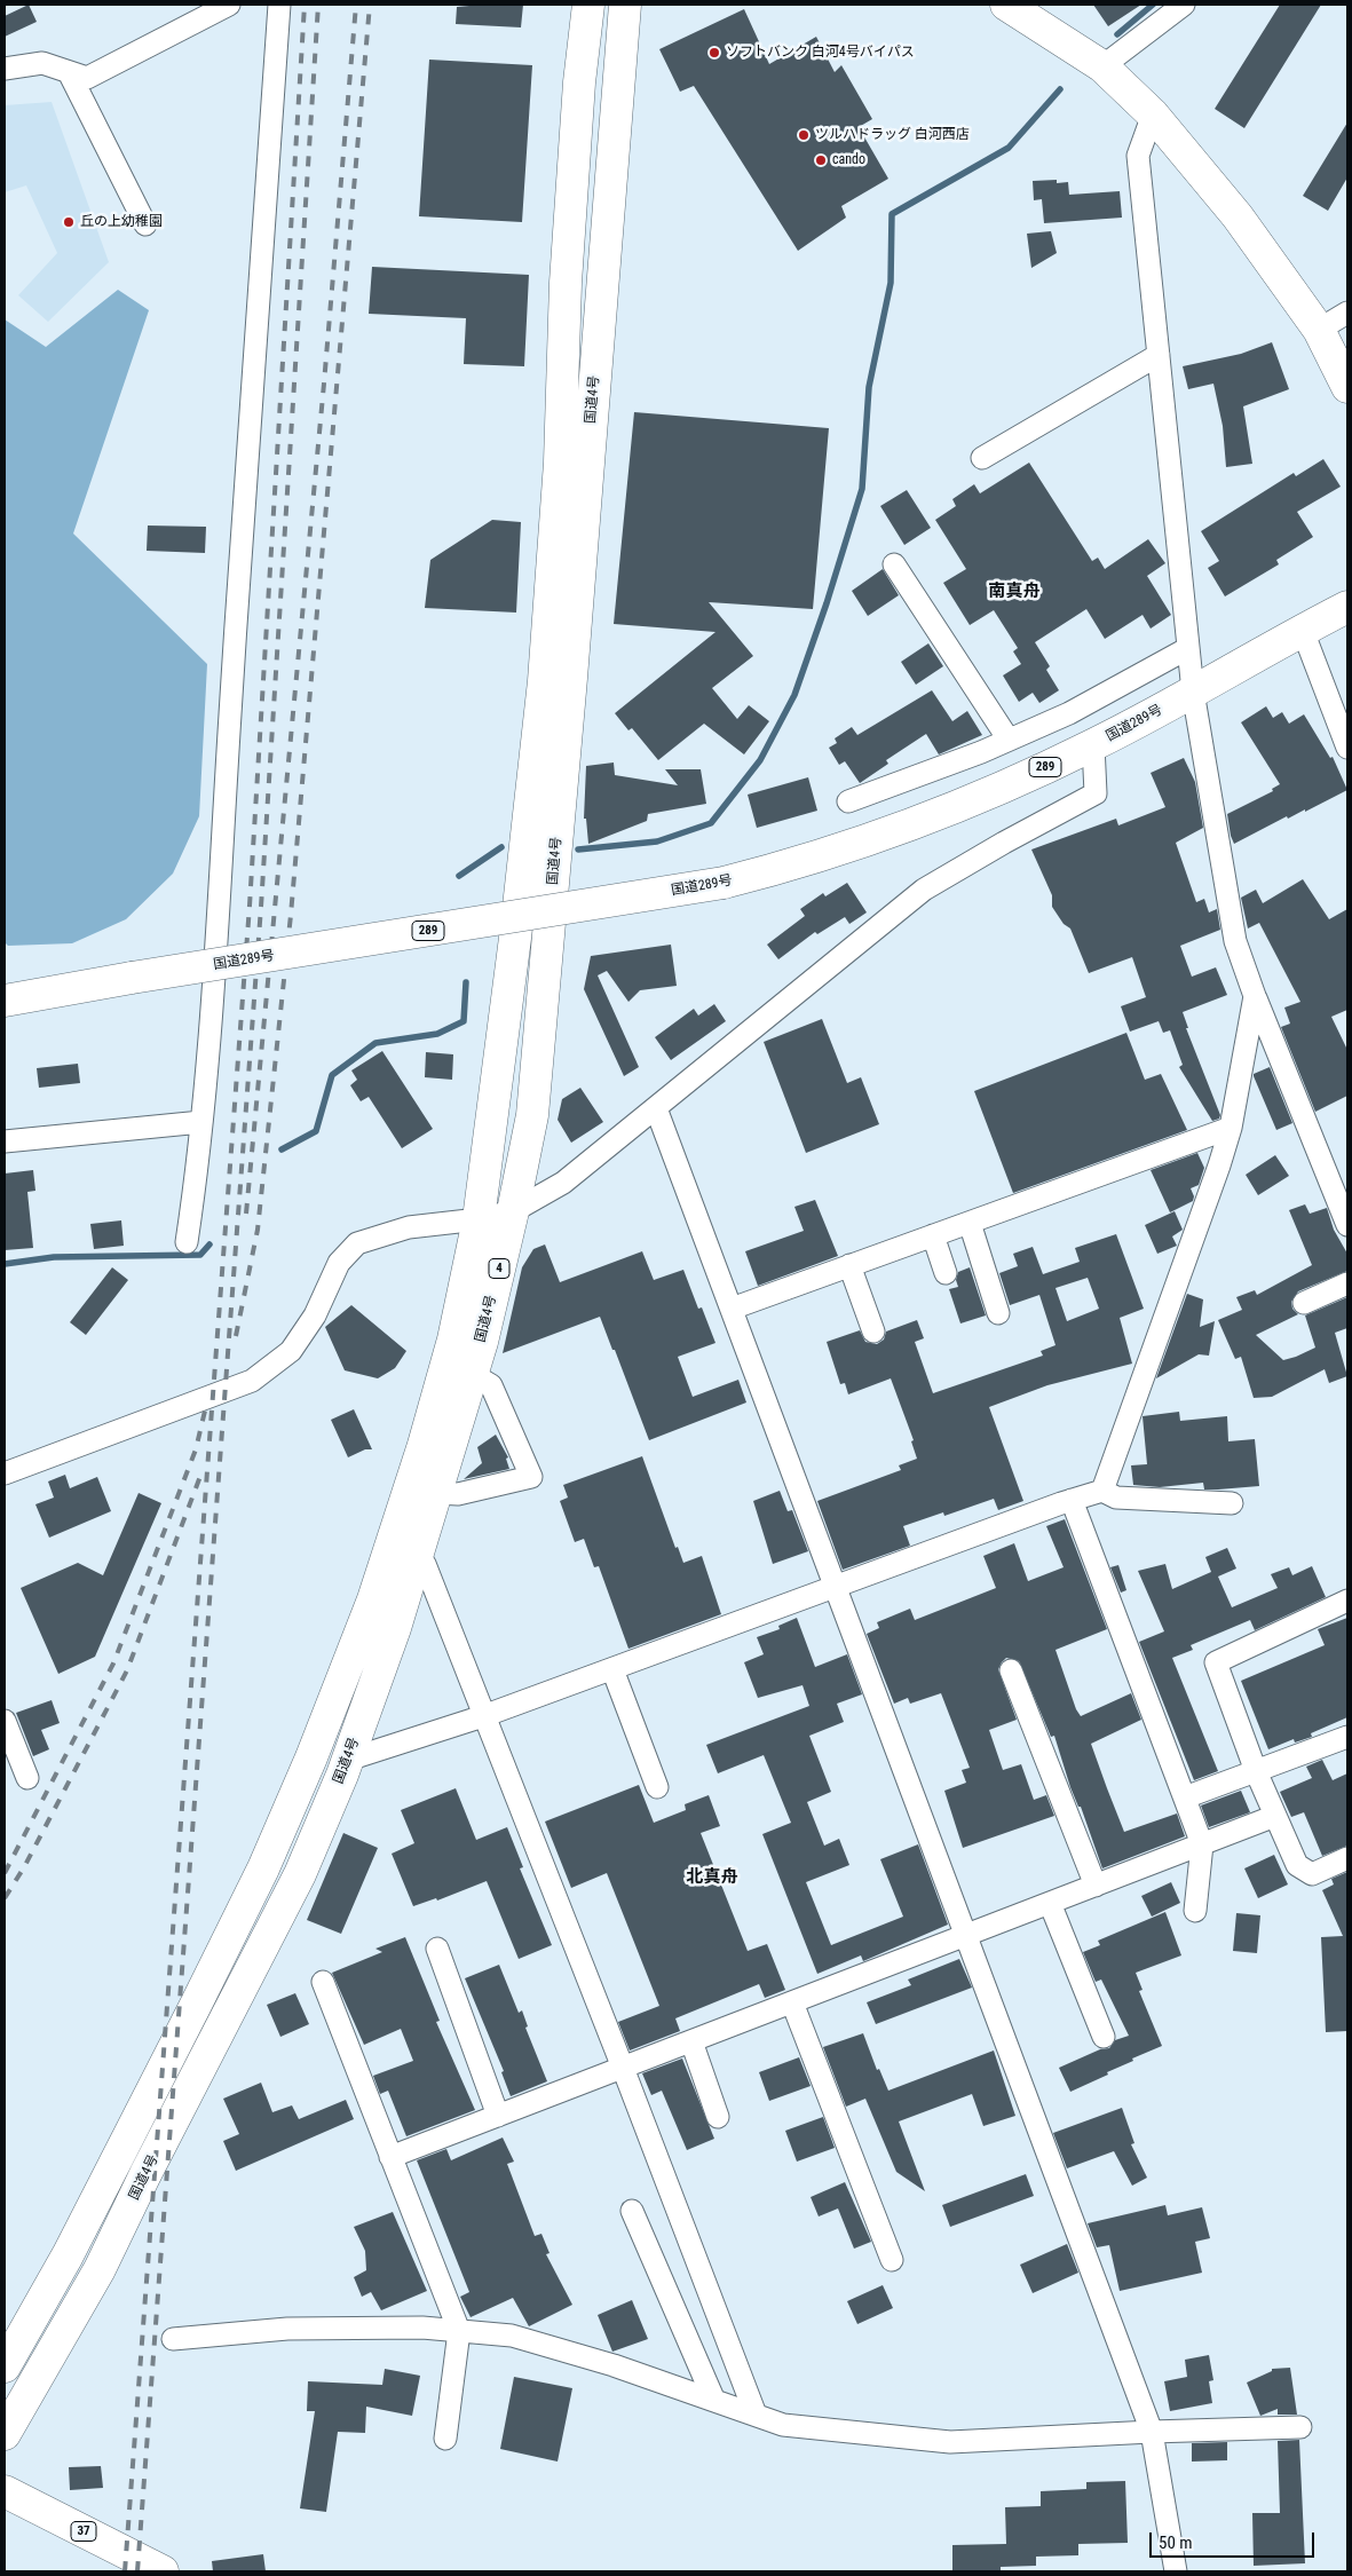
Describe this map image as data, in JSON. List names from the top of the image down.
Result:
{
  "streets": {
    "main road": [
      "国道4号",
      "国道289号",
      "289",
      "4",
      "37"
    ]
  },
  "districts": ["南真舟", "北真舟"],
  "places": [
    "ソフトバンク 白河4号バイパス",
    "ツルハドラッグ 白河西店",
    "cando",
    "丘の上幼稚園"
  ],
  "scale_bar": "50 m"
}
